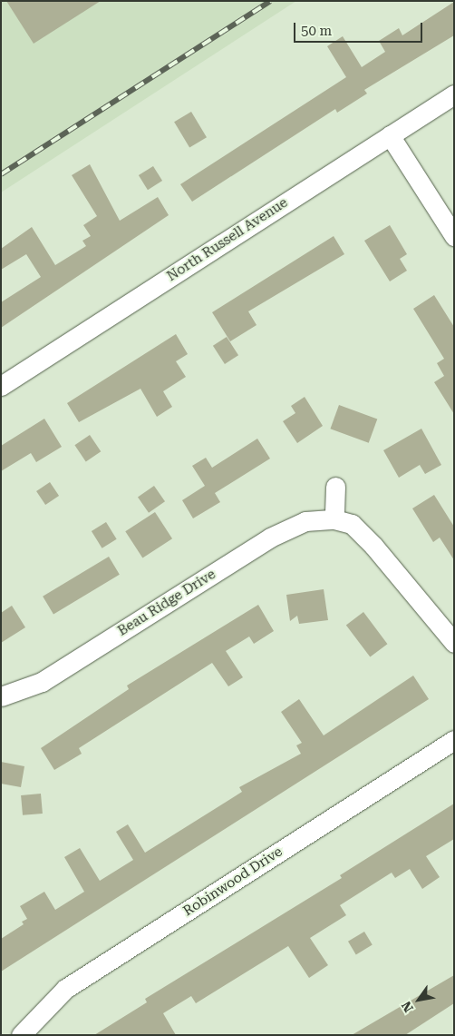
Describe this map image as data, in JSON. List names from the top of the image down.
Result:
{
  "streets": {
    "street": ["North Russell Avenue", "Beau Ridge Drive", "Robinwood Drive"]
  },
  "scale_bar": "50 m",
  "north": "bottom left"
}
